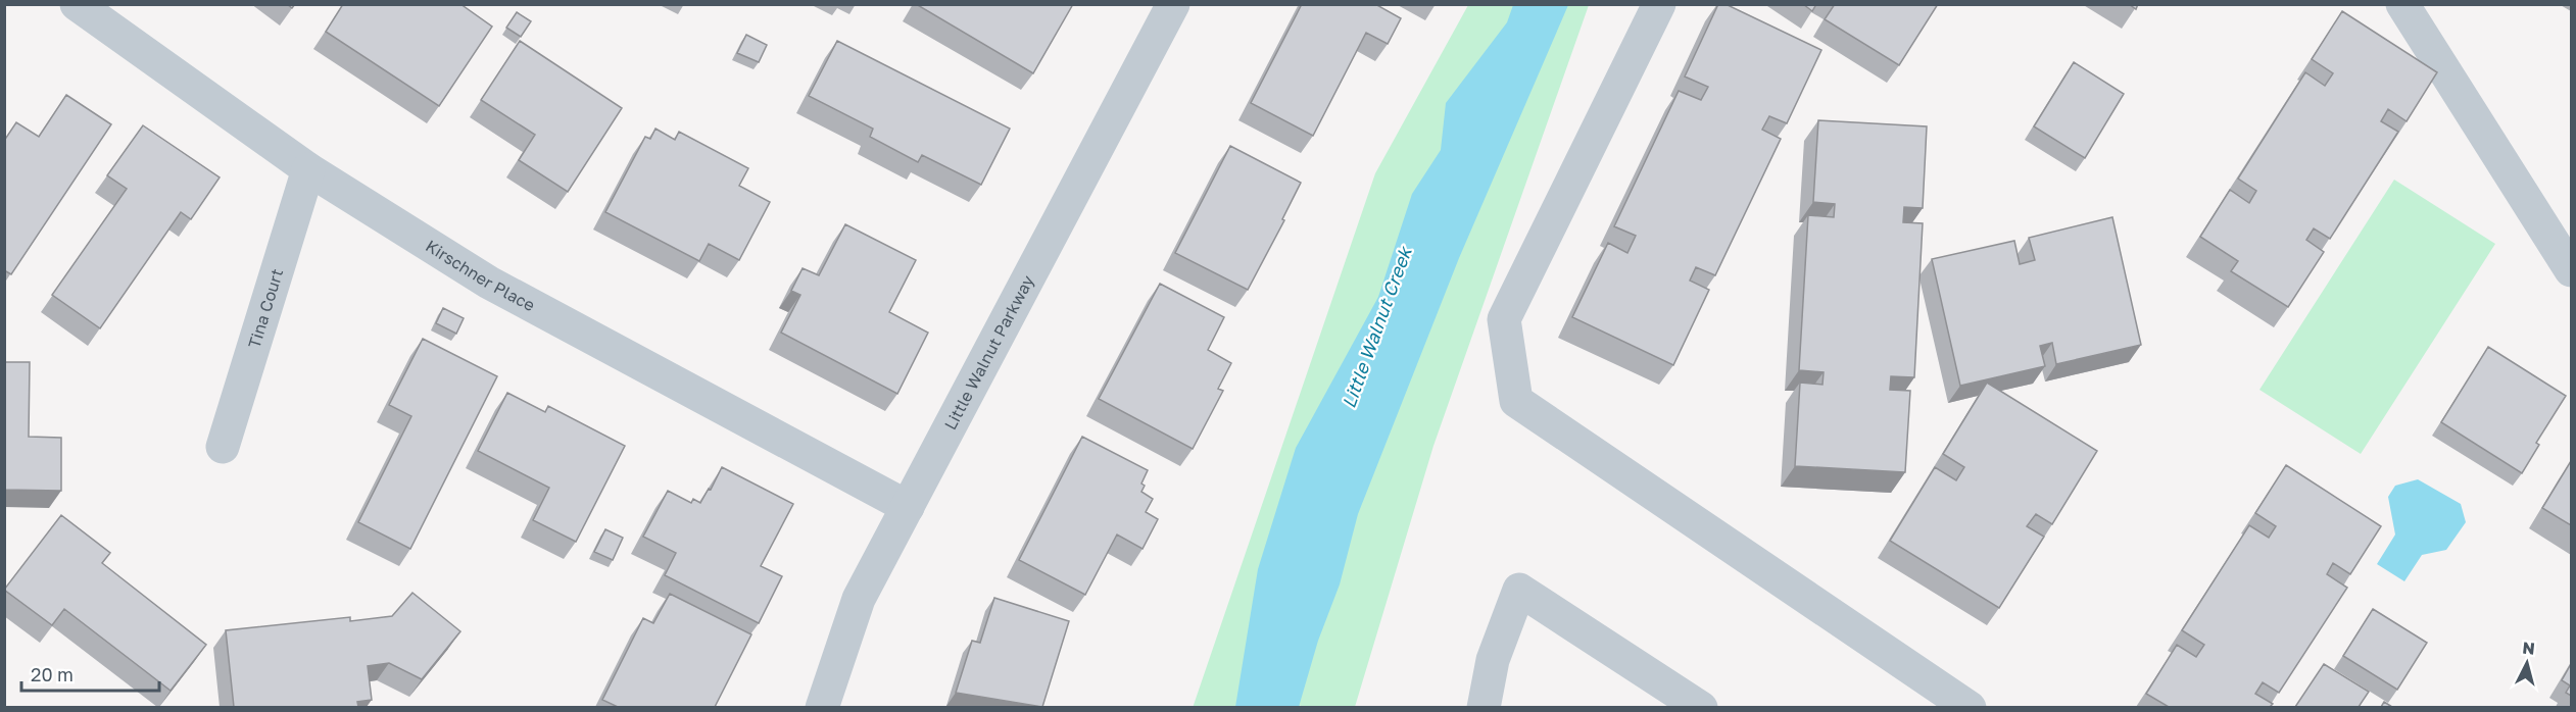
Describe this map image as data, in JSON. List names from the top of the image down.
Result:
{
  "streets": {
    "street": ["Kirschner Place", "Tina Court", "Little Walnut Parkway"]
  },
  "crossings": [
    ["Kirschner Place", "Tina Court"],
    ["Kirschner Place", "Little Walnut Parkway"]
  ],
  "water": ["Little Walnut Creek"],
  "scale_bar": "20 m",
  "north": "top"
}
